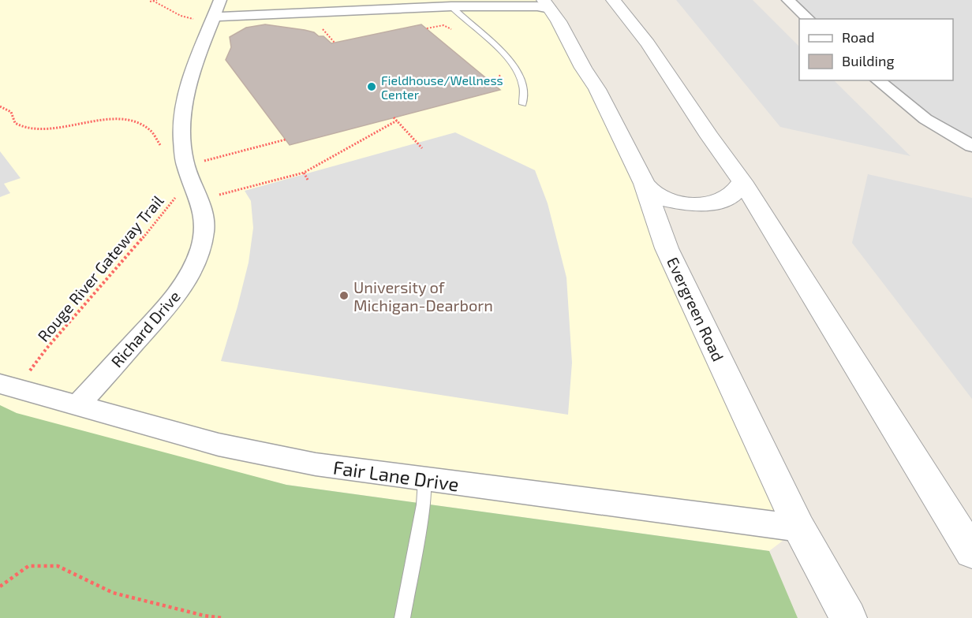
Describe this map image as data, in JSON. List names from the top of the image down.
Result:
{
  "streets": {
    "street": ["Evergreen Road", "Richard Drive", "Fair Lane Drive"],
    "path": ["Rouge River Gateway Trail"]
  },
  "crossings": [
    ["Rouge River Gateway Trail", "Fair Lane Drive"],
    ["Evergreen Road", "Fair Lane Drive"],
    ["Richard Drive", "Fair Lane Drive"]
  ],
  "places": ["Fieldhouse/Wellness Center", "University of Michigan-Dearborn"],
  "legend": ["Road", "Building"]
}
